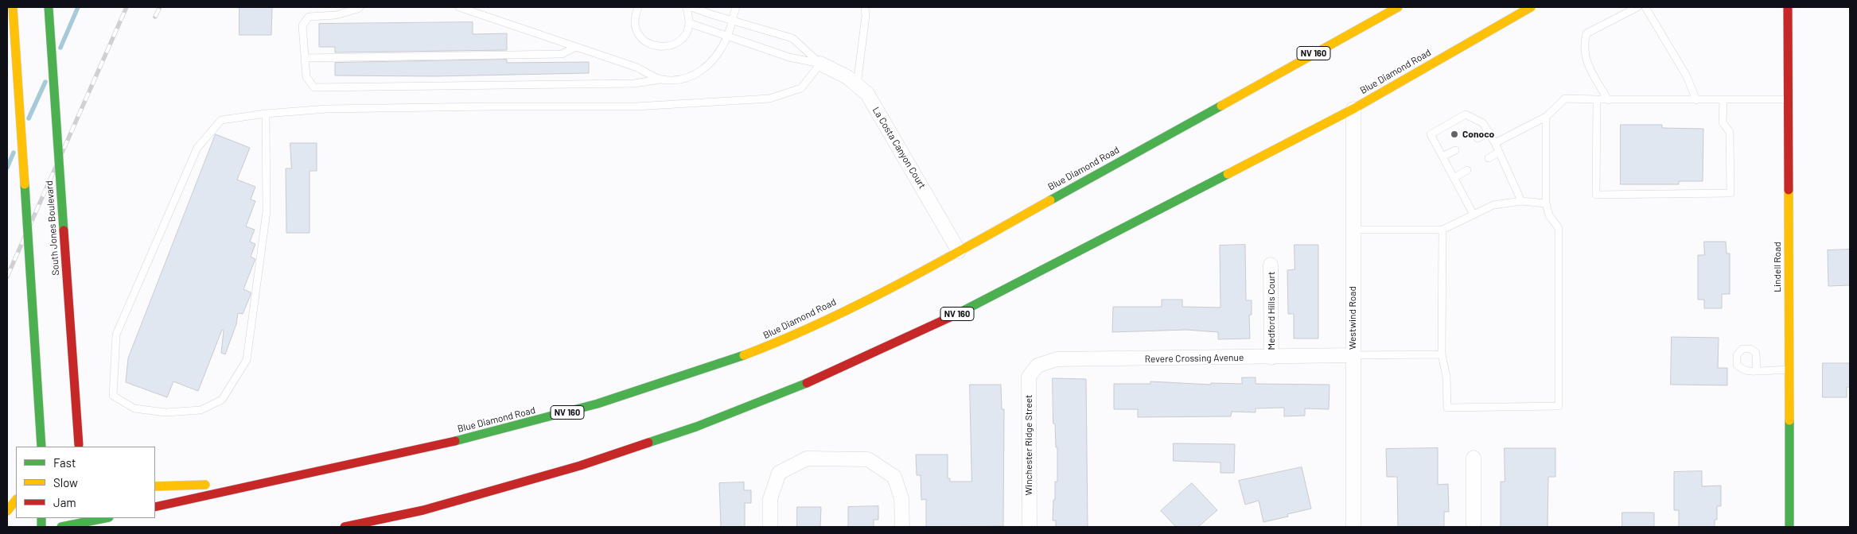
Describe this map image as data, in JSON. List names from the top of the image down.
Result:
{
  "streets": {
    "main road": [
      "NV 160",
      "Blue Diamond Road",
      "South Jones Boulevard",
      "Lindell Road"
    ],
    "street": [
      "La Costa Canyon Court",
      "Medford Hills Court",
      "Westwind Road",
      "Revere Crossing Avenue",
      "Winchester Ridge Street"
    ]
  },
  "crossings": [
    ["Blue Diamond Road", "La Costa Canyon Court"],
    ["Blue Diamond Road", "Westwind Road"],
    ["Medford Hills Court", "Revere Crossing Avenue"],
    ["Westwind Road", "Revere Crossing Avenue"],
    ["Revere Crossing Avenue", "Winchester Ridge Street"]
  ],
  "places": ["Conoco"],
  "legend": ["Fast", "Slow", "Jam"]
}
